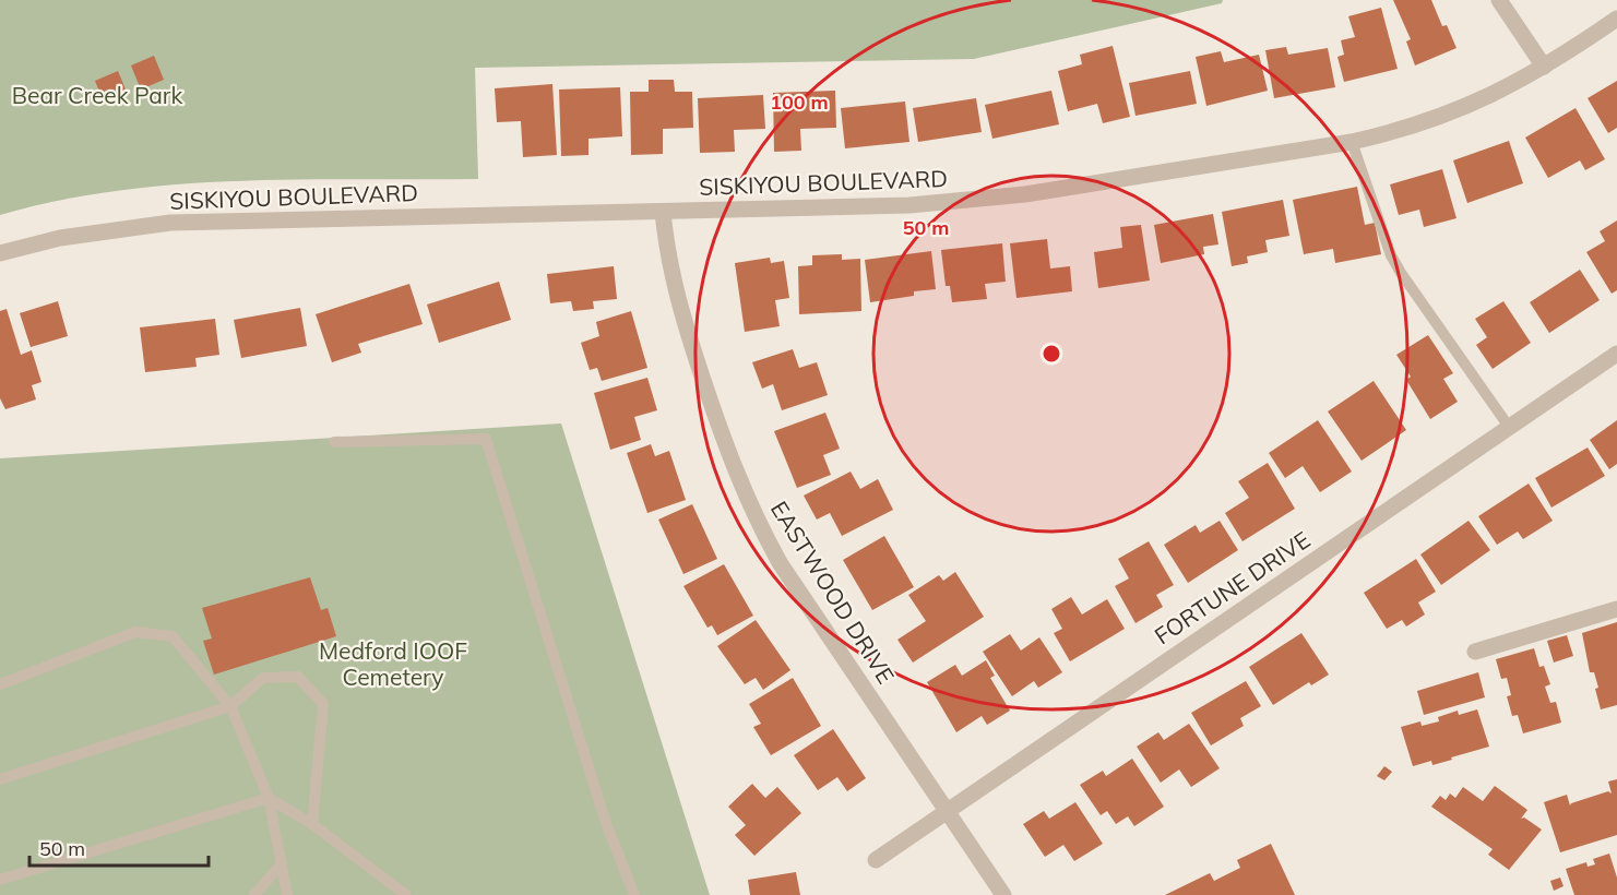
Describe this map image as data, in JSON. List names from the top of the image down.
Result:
{
  "streets": {
    "street": ["SISKIYOU BOULEVARD", "FORTUNE DRIVE", "EASTWOOD DRIVE"]
  },
  "crossings": [
    ["SISKIYOU BOULEVARD", "EASTWOOD DRIVE"],
    ["FORTUNE DRIVE", "EASTWOOD DRIVE"]
  ],
  "parks": ["Bear Creek Park", "Medford IOOF Cemetery"],
  "scale_bar": "50 m",
  "rings": ["100 m", "50 m"]
}
